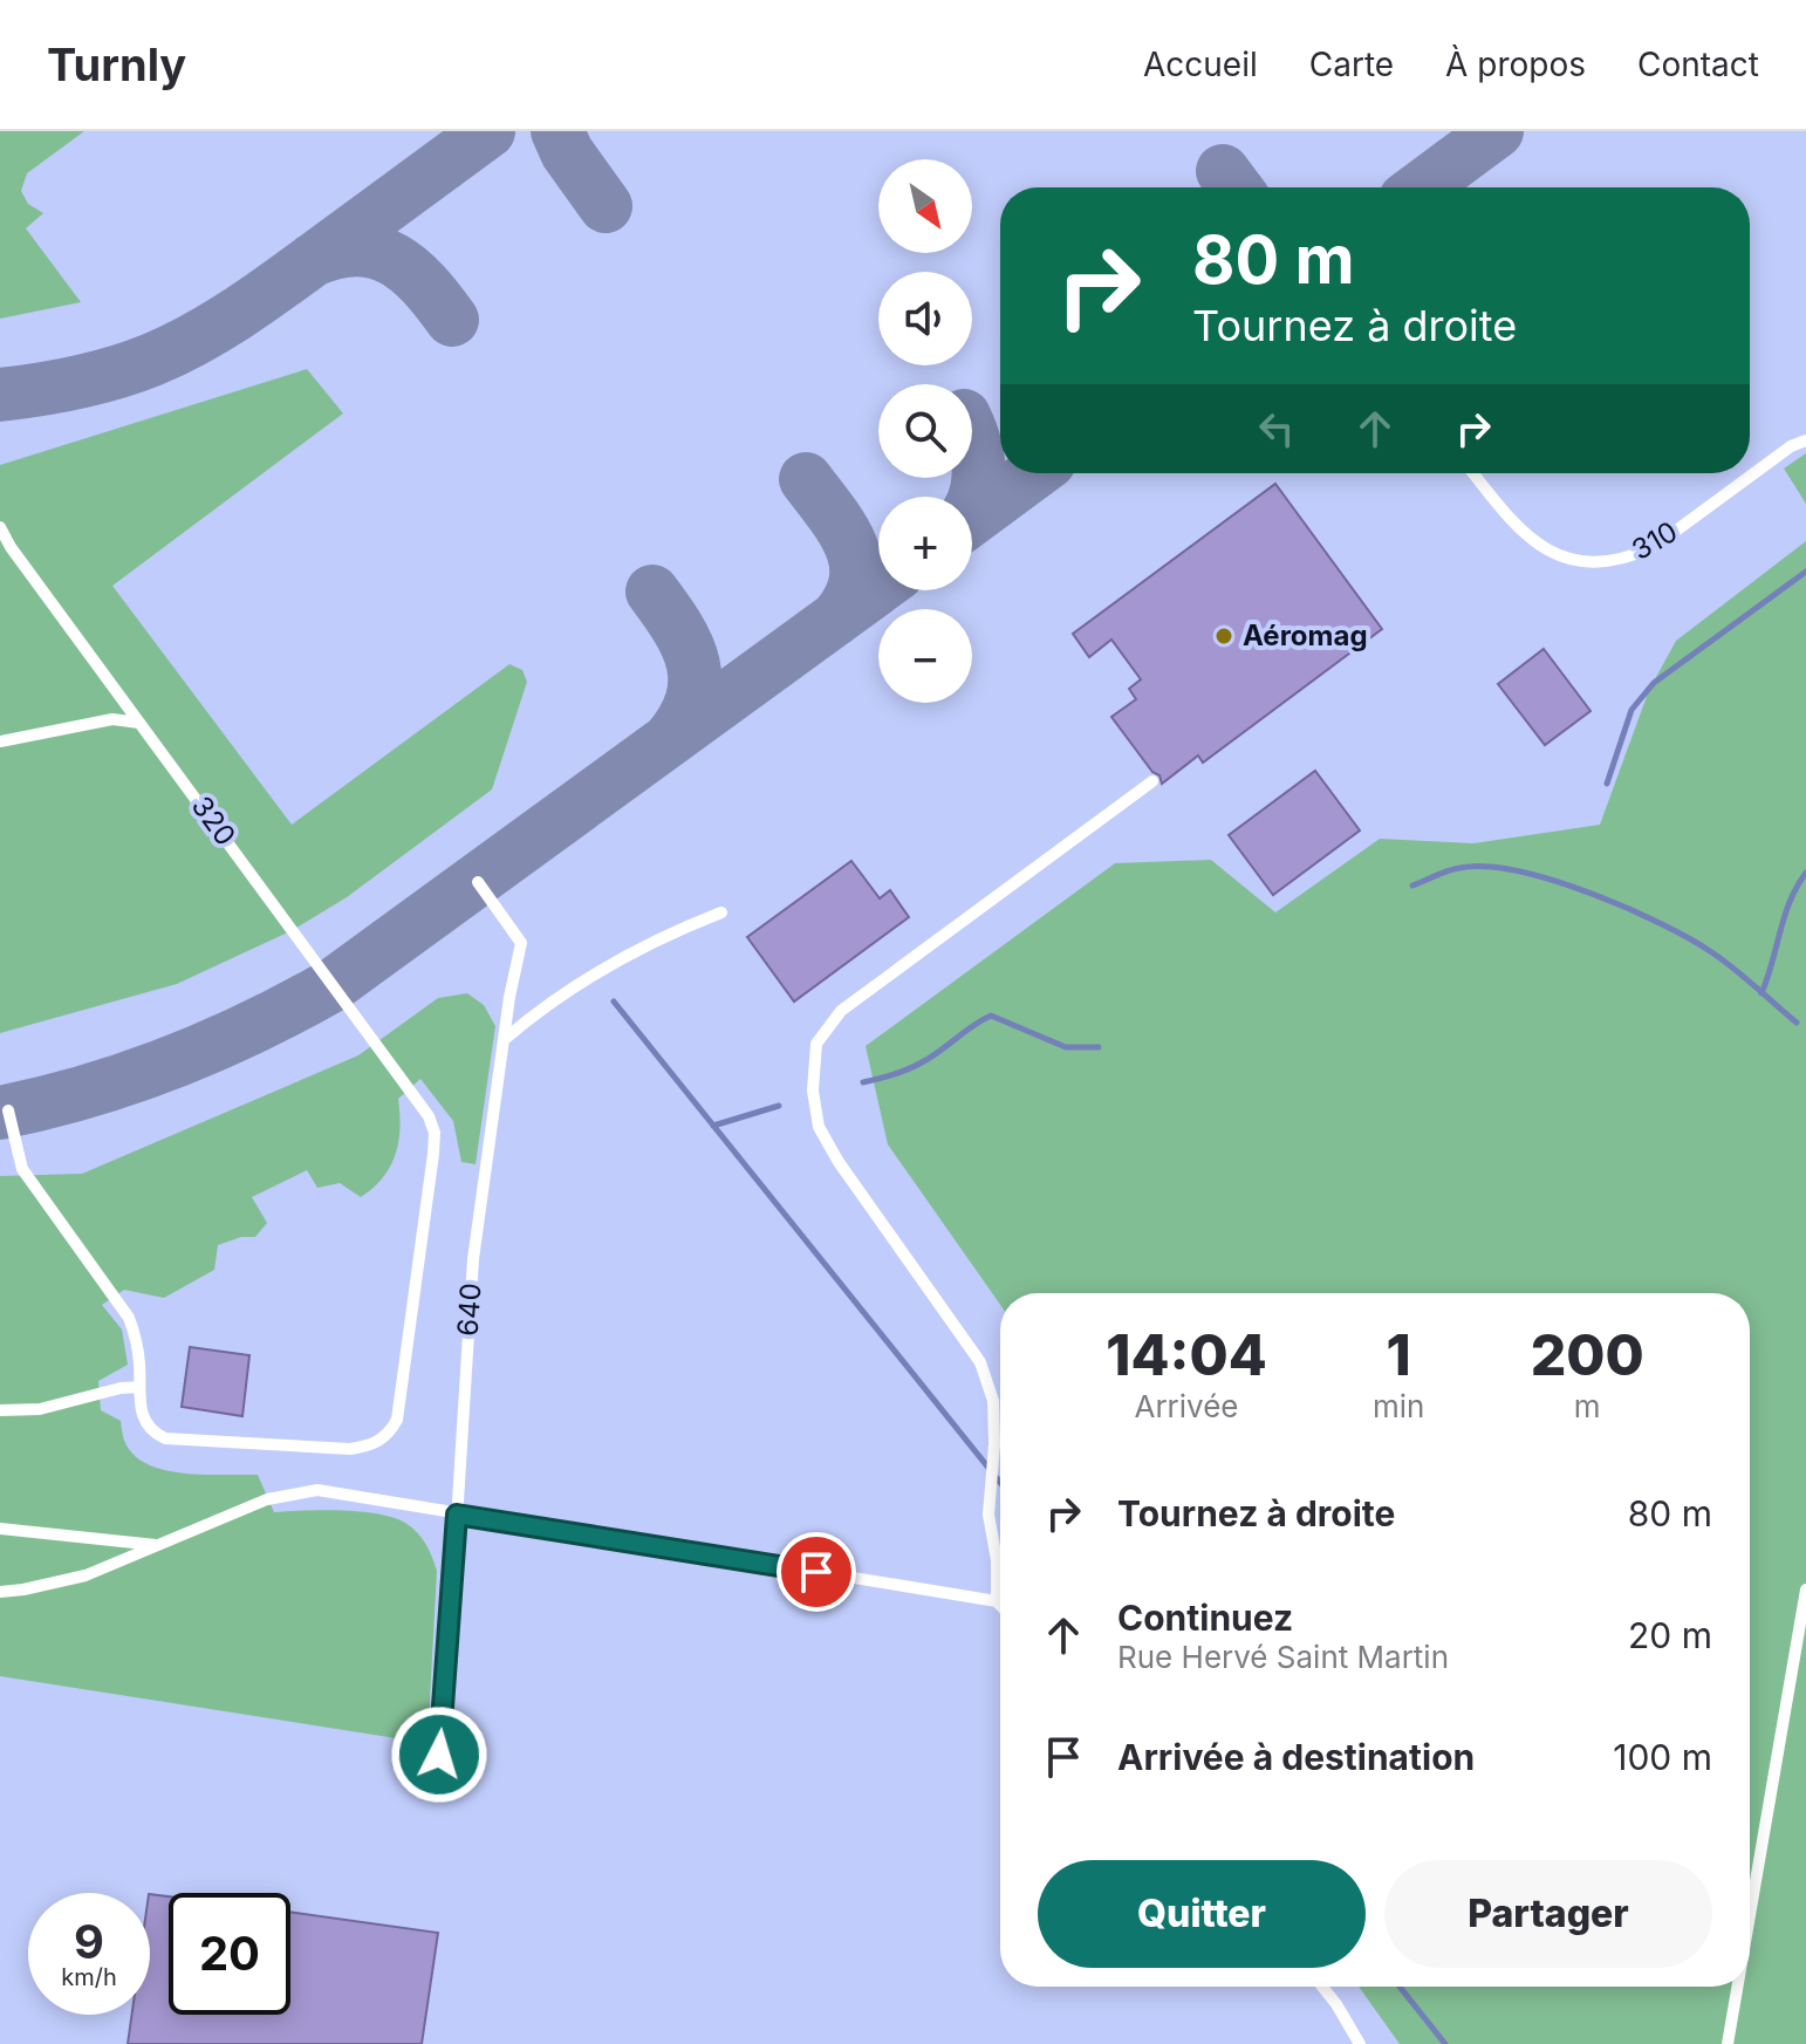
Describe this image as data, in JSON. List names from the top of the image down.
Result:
{
  "streets": {
    "lane": ["310", "320", "640"]
  },
  "places": ["Aéromag"],
  "north": "bottom right",
  "page": {
    "header": "Turnly",
    "nav": [
      "Accueil",
      "Carte",
      "À propos",
      "Contact"
    ],
    "map_buttons": ["+", "−"],
    "turn": ["80 m", "Tournez à droite"],
    "eta": [
      "14:04",
      "Arrivée",
      "1",
      "min",
      "200",
      "m"
    ],
    "list": [
      {
        "name": "Tournez à droite",
        "value": "80 m"
      },
      {
        "name": "Continuez",
        "note": "Rue Hervé Saint Martin",
        "value": "20 m"
      },
      {
        "name": "Arrivée à destination",
        "value": "100 m"
      }
    ],
    "buttons": ["Quitter", "Partager"],
    "speed": "9 km/h",
    "limit": "20"
  }
}
